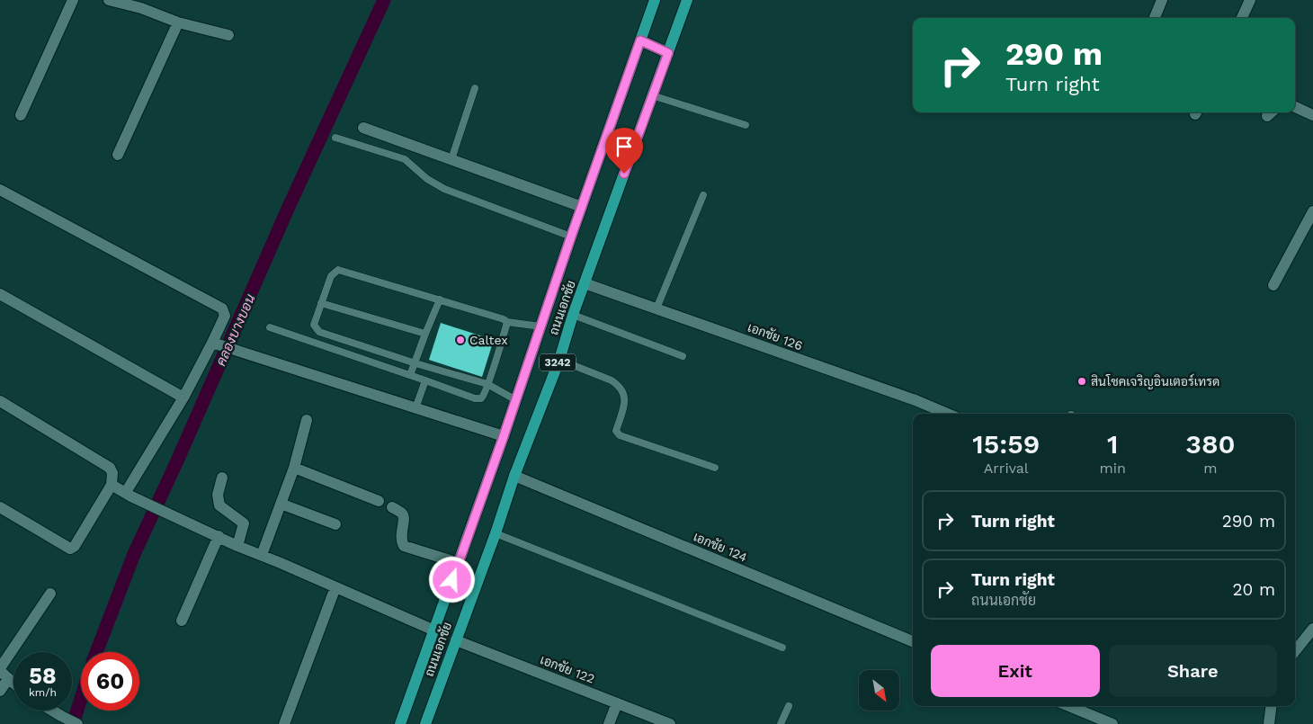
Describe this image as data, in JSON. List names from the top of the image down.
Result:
{
  "streets": {
    "main road": ["ถนนเอกชัย", "3242"],
    "street": ["เอกชัย 126", "เอกชัย 124", "เอกชัย 122"]
  },
  "crossings": [
    ["ถนนเอกชัย", "เอกชัย 126"],
    ["ถนนเอกชัย", "เอกชัย 124"],
    ["ถนนเอกชัย", "เอกชัย 122"]
  ],
  "water": ["คลองบางบอน"],
  "places": ["Caltex", "สินโชคเจริญอินเตอร์เทรด"],
  "north": "bottom right",
  "page": {
    "turn": ["290 m", "Turn right"],
    "eta": [
      "15:59",
      "Arrival",
      "1",
      "min",
      "380",
      "m"
    ],
    "list": [
      {
        "name": "Turn right",
        "value": "290 m"
      },
      {
        "name": "Turn right",
        "note": "ถนนเอกชัย",
        "value": "20 m"
      }
    ],
    "buttons": ["Exit", "Share"],
    "speed": "58 km/h",
    "limit": "60"
  }
}
